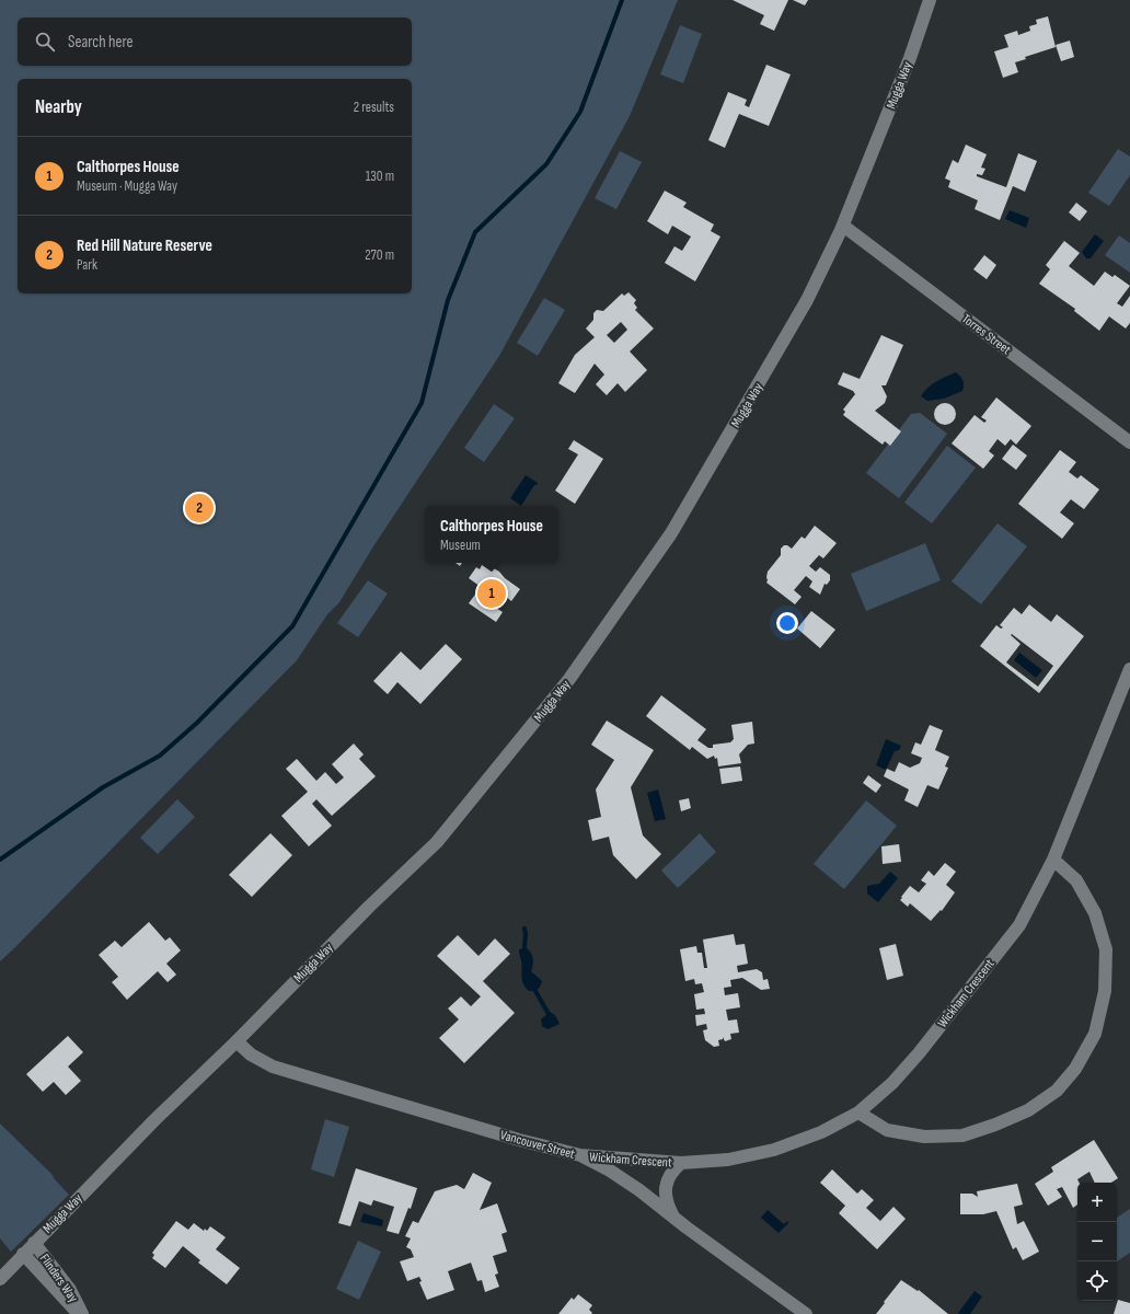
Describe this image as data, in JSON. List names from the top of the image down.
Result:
{
  "streets": {
    "street": [
      "Mugga Way",
      "Torres Street",
      "Wickham Crescent",
      "Vancouver Street",
      "Flinders Way"
    ]
  },
  "crossings": [
    ["Mugga Way", "Torres Street"],
    ["Mugga Way", "Vancouver Street"],
    ["Mugga Way", "Flinders Way"],
    ["Wickham Crescent", "Vancouver Street"]
  ],
  "page": {
    "search": "Search here",
    "heading": ["Nearby", "2 results"],
    "list": [
      {
        "mark": "1",
        "name": "Calthorpes House",
        "note": "Museum · Mugga Way",
        "value": "130 m"
      },
      {
        "mark": "2",
        "name": "Red Hill Nature Reserve",
        "note": "Park",
        "value": "270 m"
      }
    ],
    "pins": ["2", "1"],
    "popup": ["Calthorpes House", "Museum"],
    "map_buttons": ["+", "−"]
  }
}
